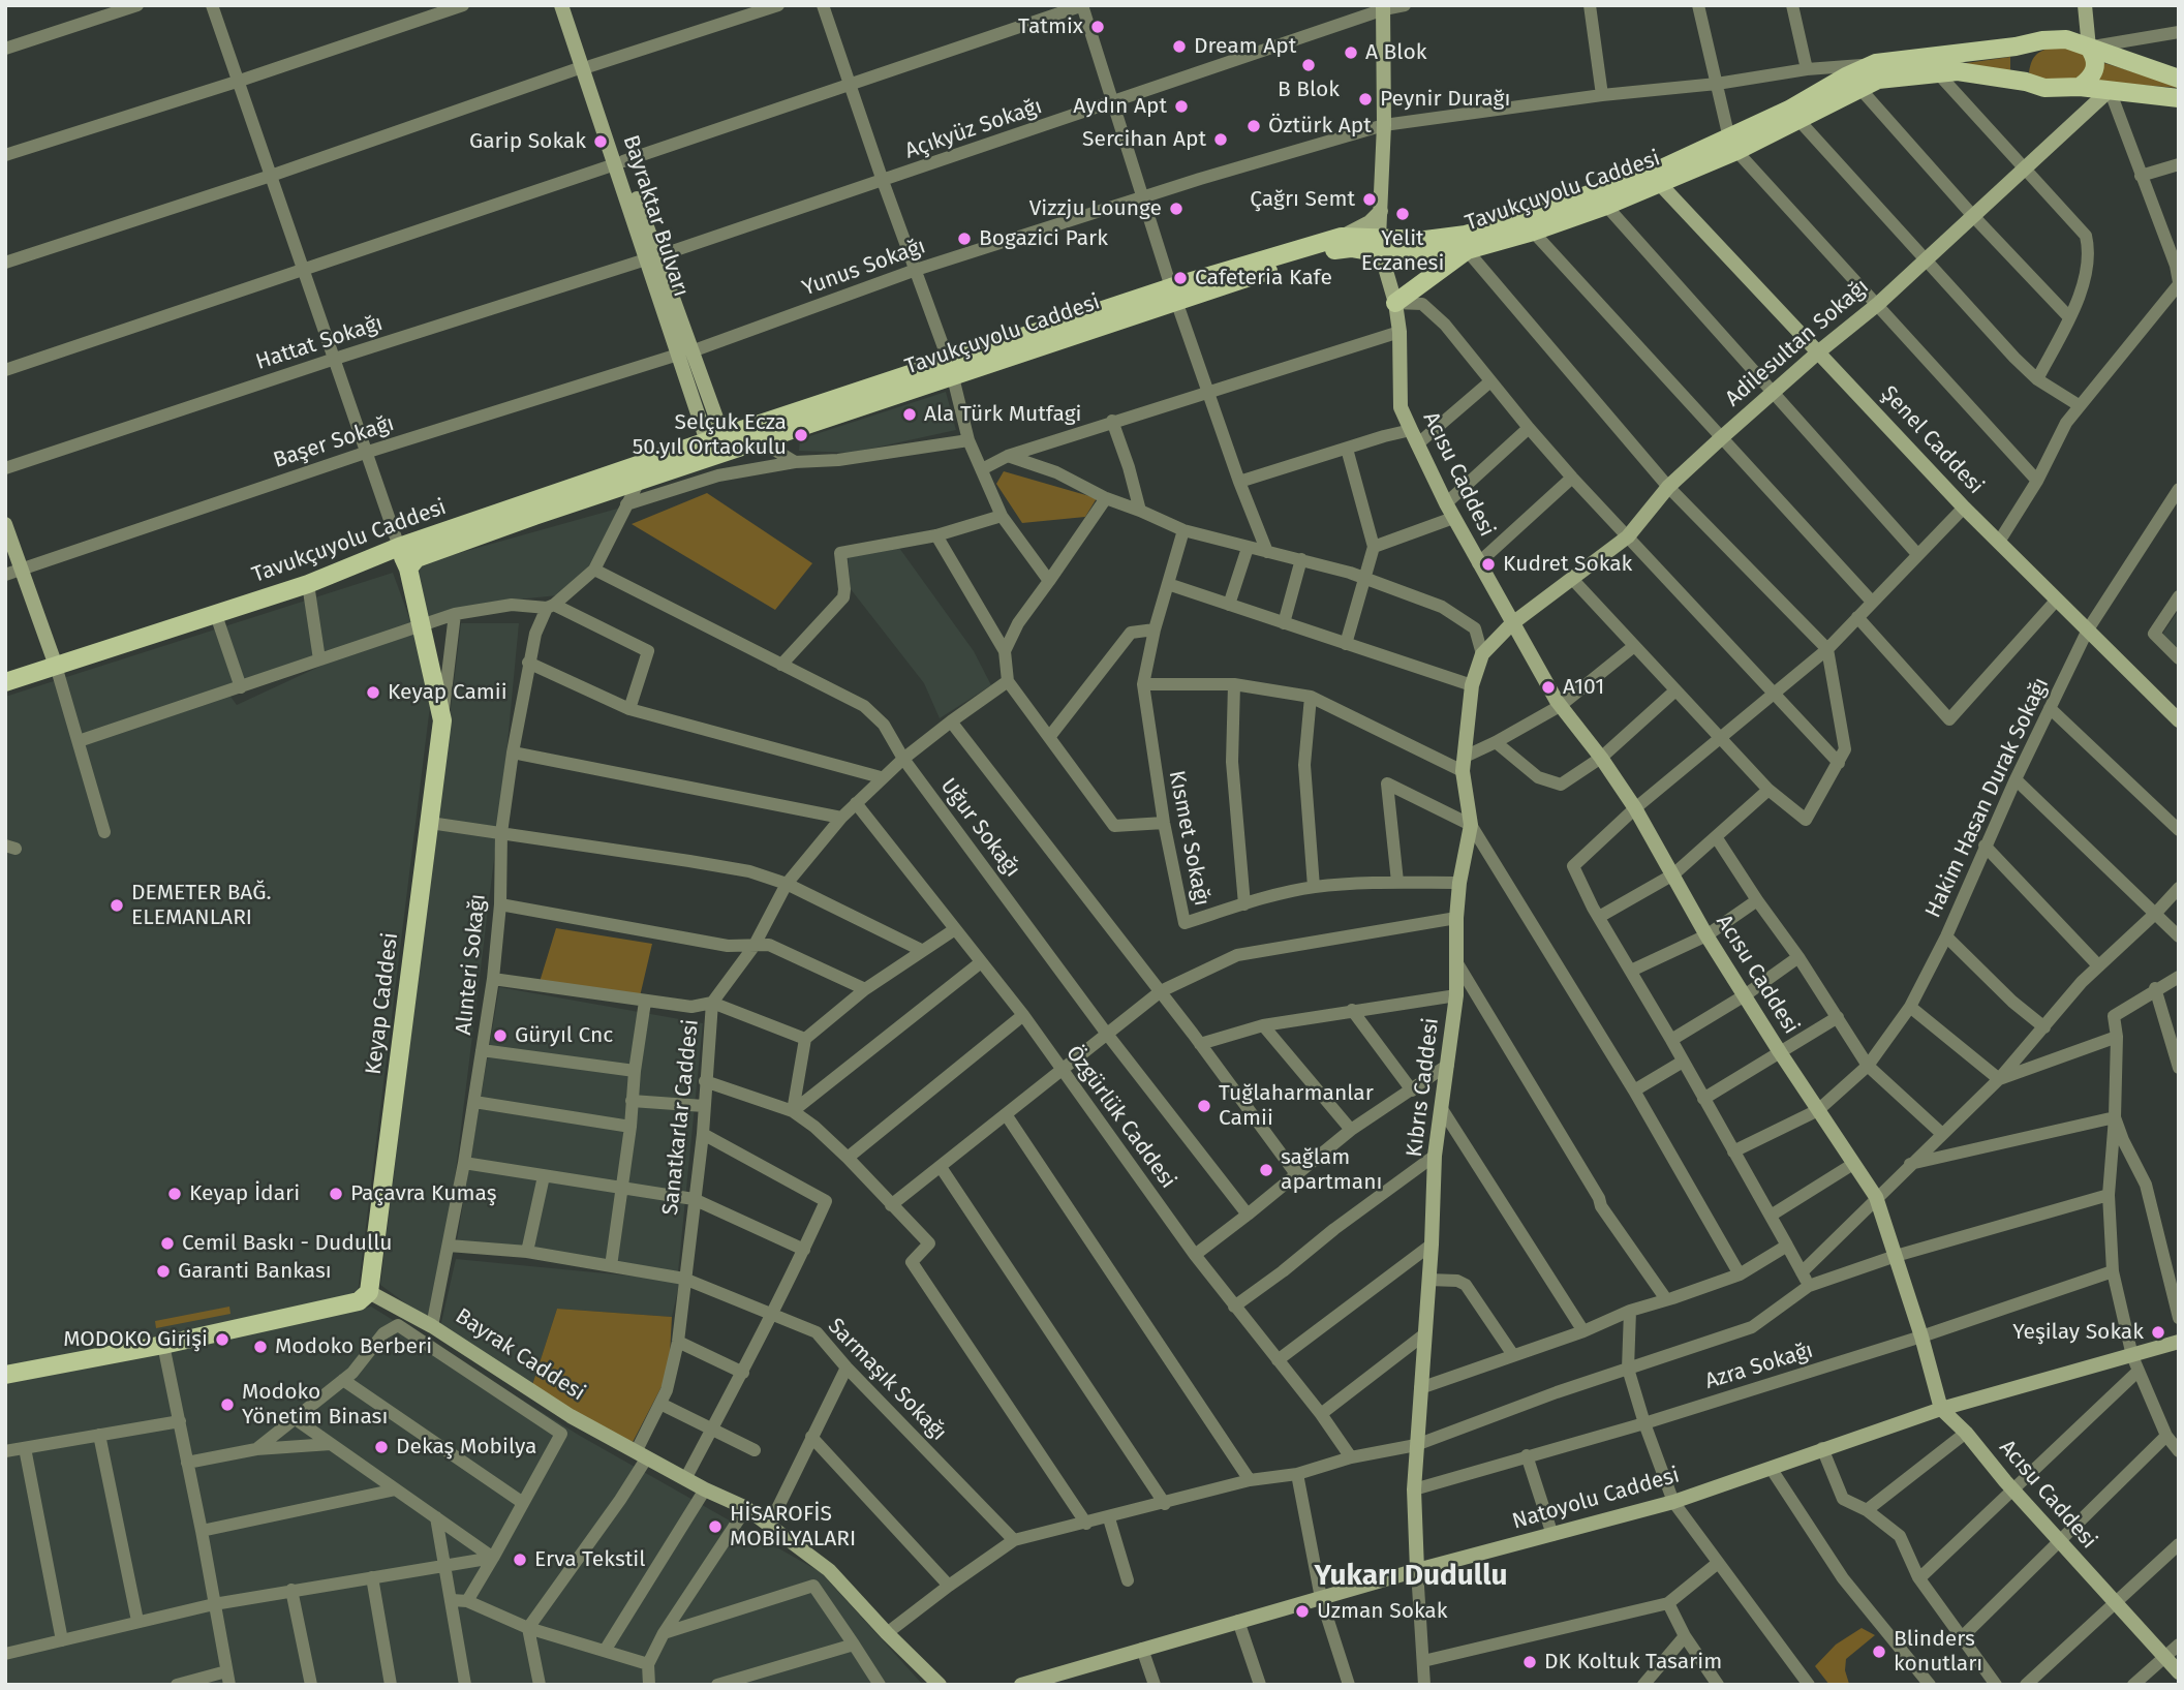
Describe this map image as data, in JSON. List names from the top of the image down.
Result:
{
  "streets": {
    "main road": ["Tavukçuyolu Caddesi", "Keyap Caddesi"],
    "street": [
      "Açıkyüz Sokağı",
      "Bayraktar Bulvarı",
      "Yunus Sokağı",
      "Hattat Sokağı",
      "Adilesultan Sokağı",
      "Şenel Caddesi",
      "Başer Sokağı",
      "Acısu Caddesi",
      "Hakim Hasan Durak Sokağı",
      "Uğur Sokağı",
      "Kısmet Sokağı",
      "Alınteri Sokağı",
      "Kıbrıs Caddesi",
      "Sanatkarlar Caddesi",
      "Özgürlük Caddesi",
      "Bayrak Caddesi",
      "Azra Sokağı",
      "Sarmaşık Sokağı",
      "Natoyolu Caddesi"
    ]
  },
  "crossings": [
    ["Açıkyüz Sokağı", "Bayraktar Bulvarı"],
    ["Açıkyüz Sokağı", "Hattat Sokağı"],
    ["Tavukçuyolu Caddesi", "Bayraktar Bulvarı"],
    ["Tavukçuyolu Caddesi", "Adilesultan Sokağı"],
    ["Tavukçuyolu Caddesi", "Şenel Caddesi"],
    ["Tavukçuyolu Caddesi", "Acısu Caddesi"],
    ["Tavukçuyolu Caddesi", "Keyap Caddesi"],
    ["Bayraktar Bulvarı", "Yunus Sokağı"],
    ["Bayraktar Bulvarı", "Hattat Sokağı"],
    ["Bayraktar Bulvarı", "Başer Sokağı"],
    ["Yunus Sokağı", "Başer Sokağı"],
    ["Adilesultan Sokağı", "Şenel Caddesi"],
    ["Adilesultan Sokağı", "Acısu Caddesi"],
    ["Adilesultan Sokağı", "Kıbrıs Caddesi"],
    ["Şenel Caddesi", "Hakim Hasan Durak Sokağı"],
    ["Acısu Caddesi", "Hakim Hasan Durak Sokağı"],
    ["Acısu Caddesi", "Kıbrıs Caddesi"],
    ["Acısu Caddesi", "Azra Sokağı"],
    ["Acısu Caddesi", "Natoyolu Caddesi"],
    ["Uğur Sokağı", "Sanatkarlar Caddesi"],
    ["Kısmet Sokağı", "Kıbrıs Caddesi"],
    ["Alınteri Sokağı", "Bayrak Caddesi"],
    ["Alınteri Sokağı", "Sarmaşık Sokağı"],
    ["Keyap Caddesi", "Bayrak Caddesi"],
    ["Kıbrıs Caddesi", "Azra Sokağı"],
    ["Kıbrıs Caddesi", "Natoyolu Caddesi"],
    ["Sanatkarlar Caddesi", "Özgürlük Caddesi"],
    ["Sanatkarlar Caddesi", "Bayrak Caddesi"],
    ["Sanatkarlar Caddesi", "Sarmaşık Sokağı"]
  ],
  "districts": ["Yukarı Dudullu"],
  "places": [
    "Tatmix",
    "Dream Apt",
    "A Blok",
    "B Blok",
    "Peynir Durağı",
    "Aydın Apt",
    "Öztürk Apt",
    "Sercihan Apt",
    "Garip Sokak",
    "Çağrı Semt",
    "Vizzju Lounge",
    "Yelit Eczanesi",
    "Bogazici Park",
    "Cafeteria Kafe",
    "Ala Türk Mutfagi",
    "Selçuk Ecza 50.yıl Ortaokulu",
    "Kudret Sokak",
    "A101",
    "Keyap Camii",
    "DEMETER BAĞ. ELEMANLARI",
    "Güryıl Cnc",
    "Tuğlaharmanlar Camii",
    "sağlam apartmanı",
    "Keyap İdari",
    "Paçavra Kumaş",
    "Cemil Baskı - Dudullu",
    "Garanti Bankası",
    "Yeşilay Sokak",
    "MODOKO Girişi",
    "Modoko Berberi",
    "Modoko Yönetim Binası",
    "Dekaş Mobilya",
    "HİSAROFİS MOBİLYALARI",
    "Erva Tekstil",
    "Uzman Sokak",
    "Blinders konutları",
    "DK Koltuk Tasarim"
  ]
}
